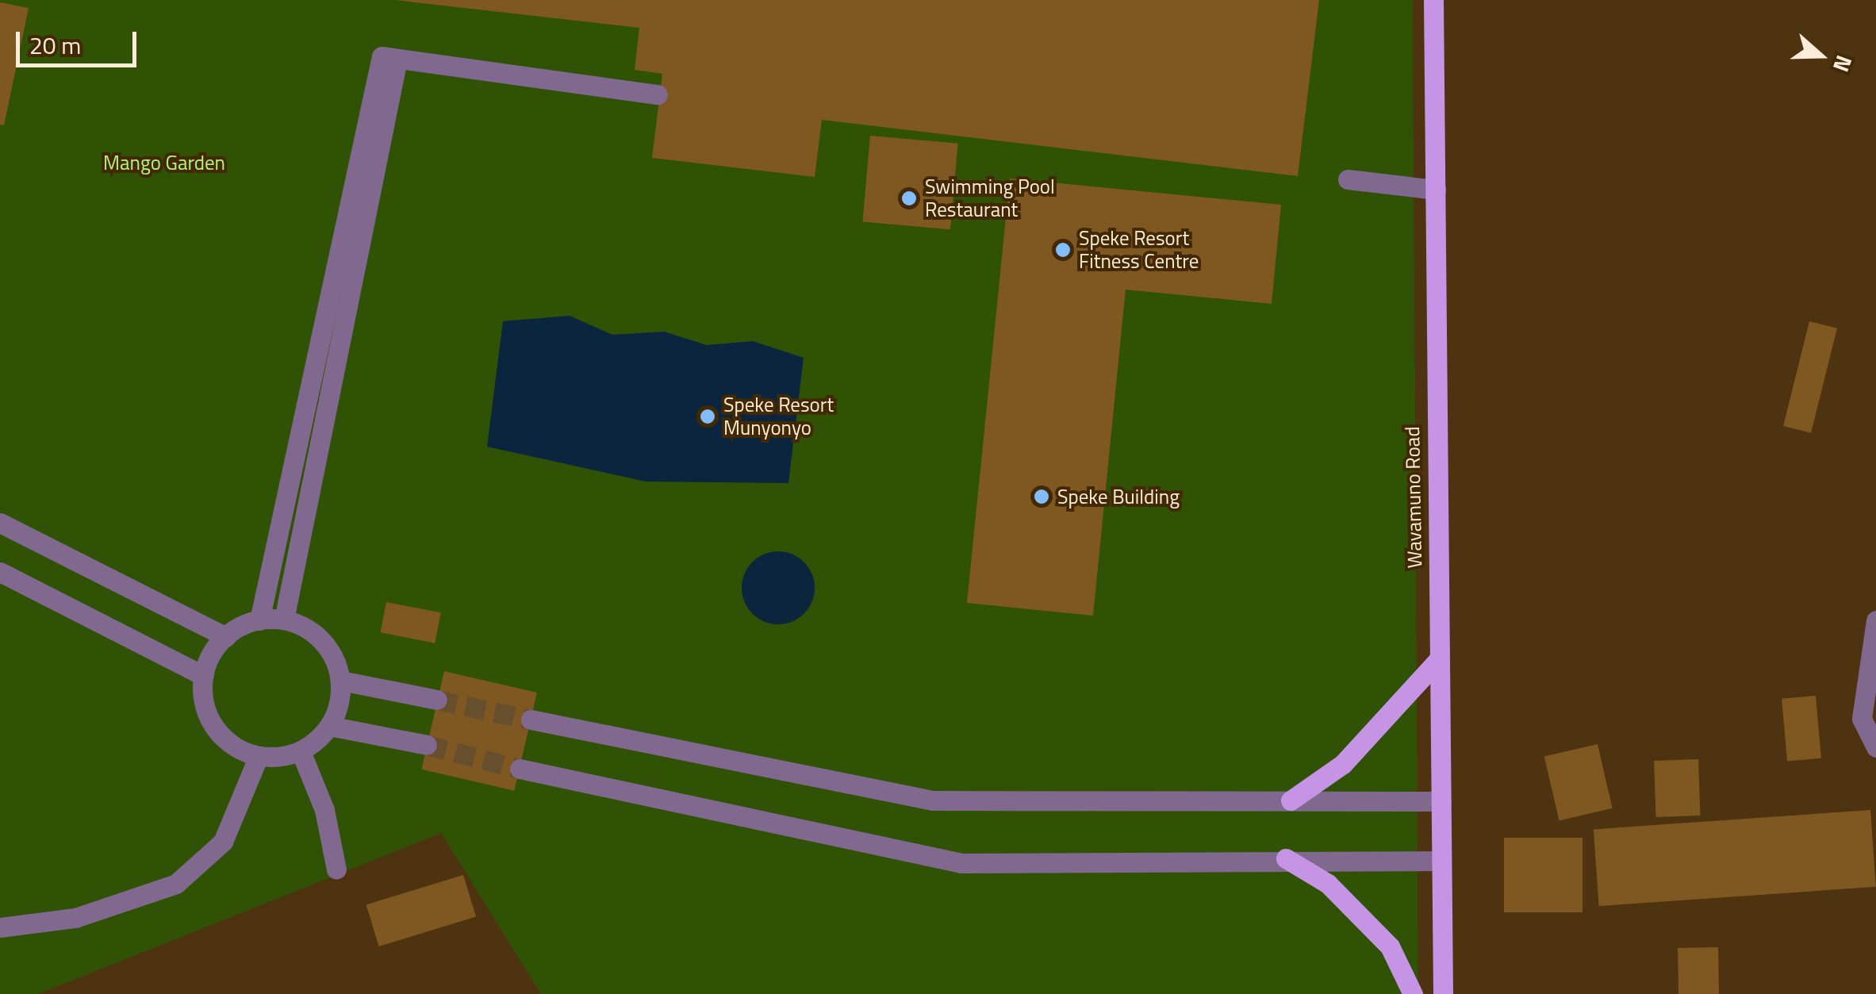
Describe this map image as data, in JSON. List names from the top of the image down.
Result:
{
  "streets": {
    "main road": ["Wavamuno Road"]
  },
  "parks": ["Mango Garden"],
  "places": [
    "Swimming Pool Restaurant",
    "Speke Resort Fitness Centre",
    "Speke Resort Munyonyo",
    "Speke Building"
  ],
  "scale_bar": "20 m",
  "north": "right"
}
